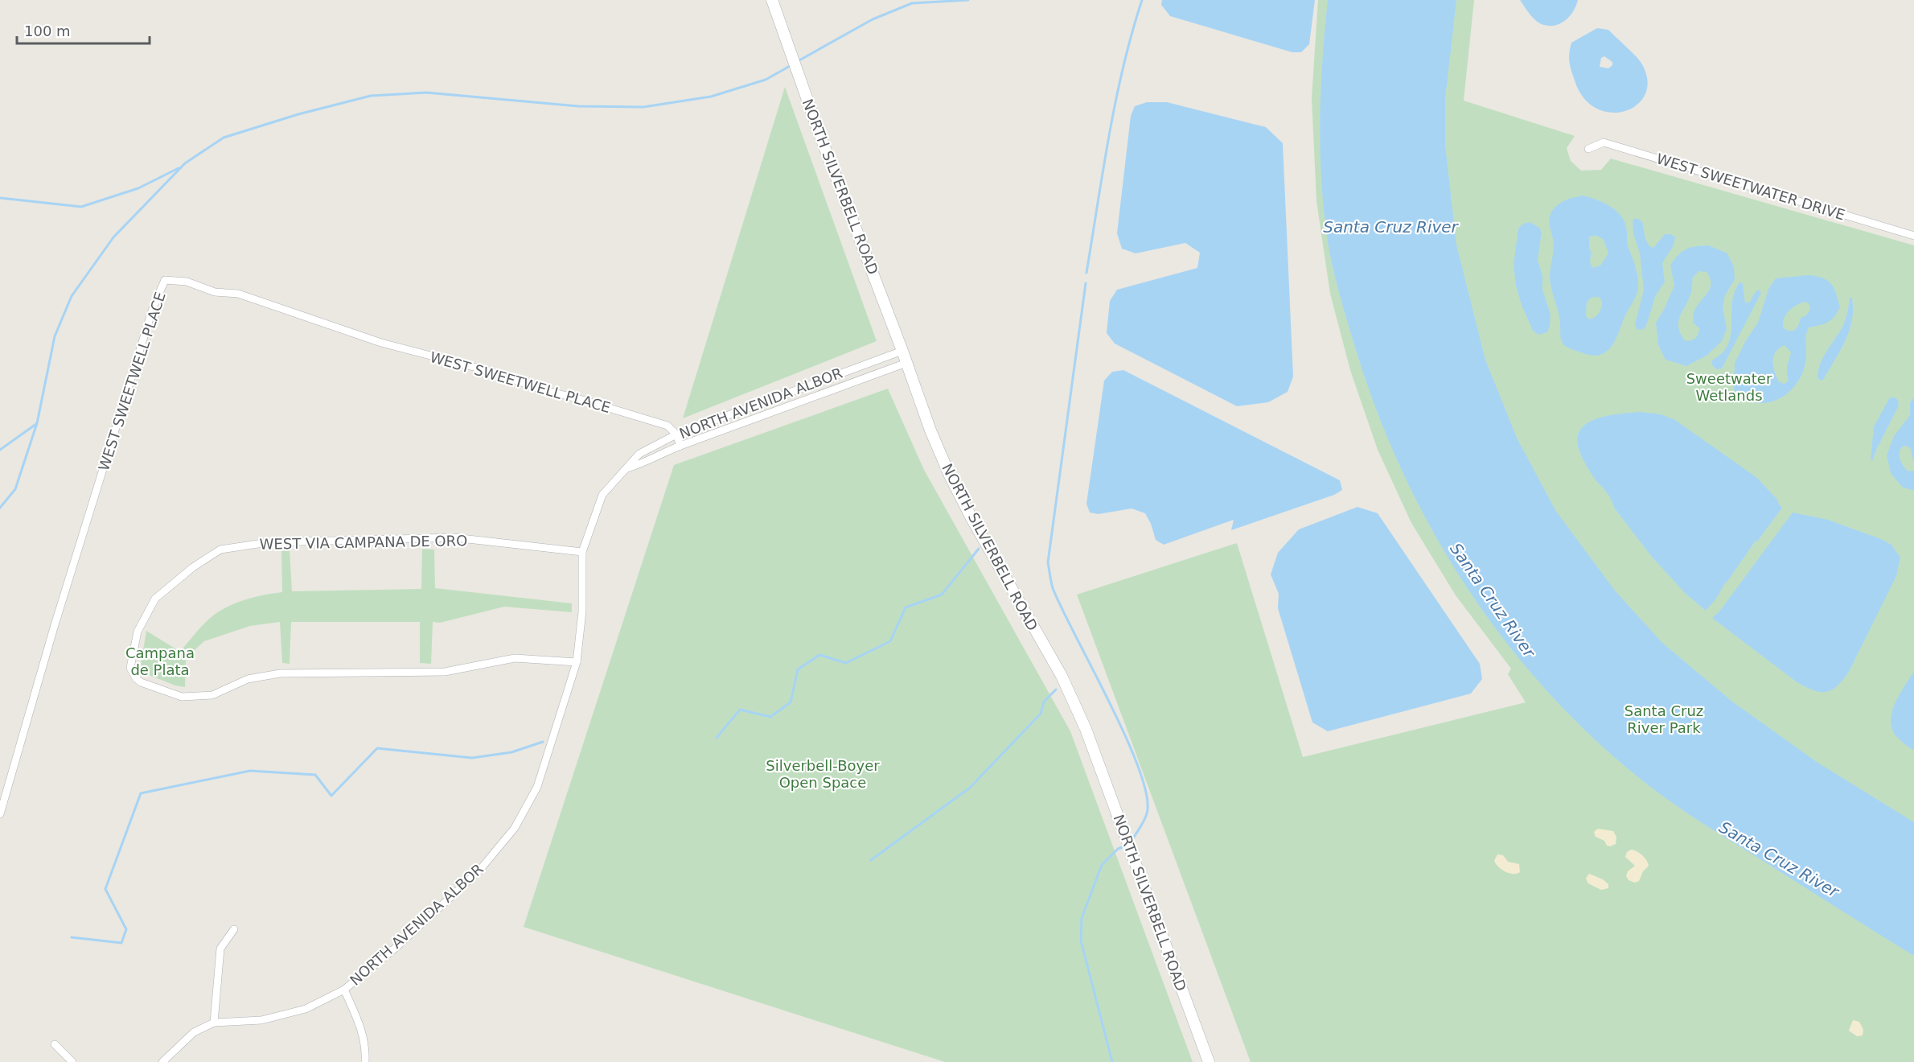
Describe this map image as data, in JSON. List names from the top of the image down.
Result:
{
  "streets": {
    "main road": ["NORTH SILVERBELL ROAD"],
    "street": [
      "WEST SWEETWATER DRIVE",
      "WEST SWEETWELL PLACE",
      "NORTH AVENIDA ALBOR",
      "WEST VIA CAMPANA DE ORO"
    ]
  },
  "crossings": [
    ["NORTH SILVERBELL ROAD", "NORTH AVENIDA ALBOR"],
    ["WEST SWEETWELL PLACE", "NORTH AVENIDA ALBOR"],
    ["NORTH AVENIDA ALBOR", "WEST VIA CAMPANA DE ORO"]
  ],
  "water": ["Santa Cruz River"],
  "parks": [
    "Sweetwater Wetlands",
    "Campana de Plata",
    "Santa Cruz River Park",
    "Silverbell-Boyer Open Space"
  ],
  "scale_bar": "100 m"
}
